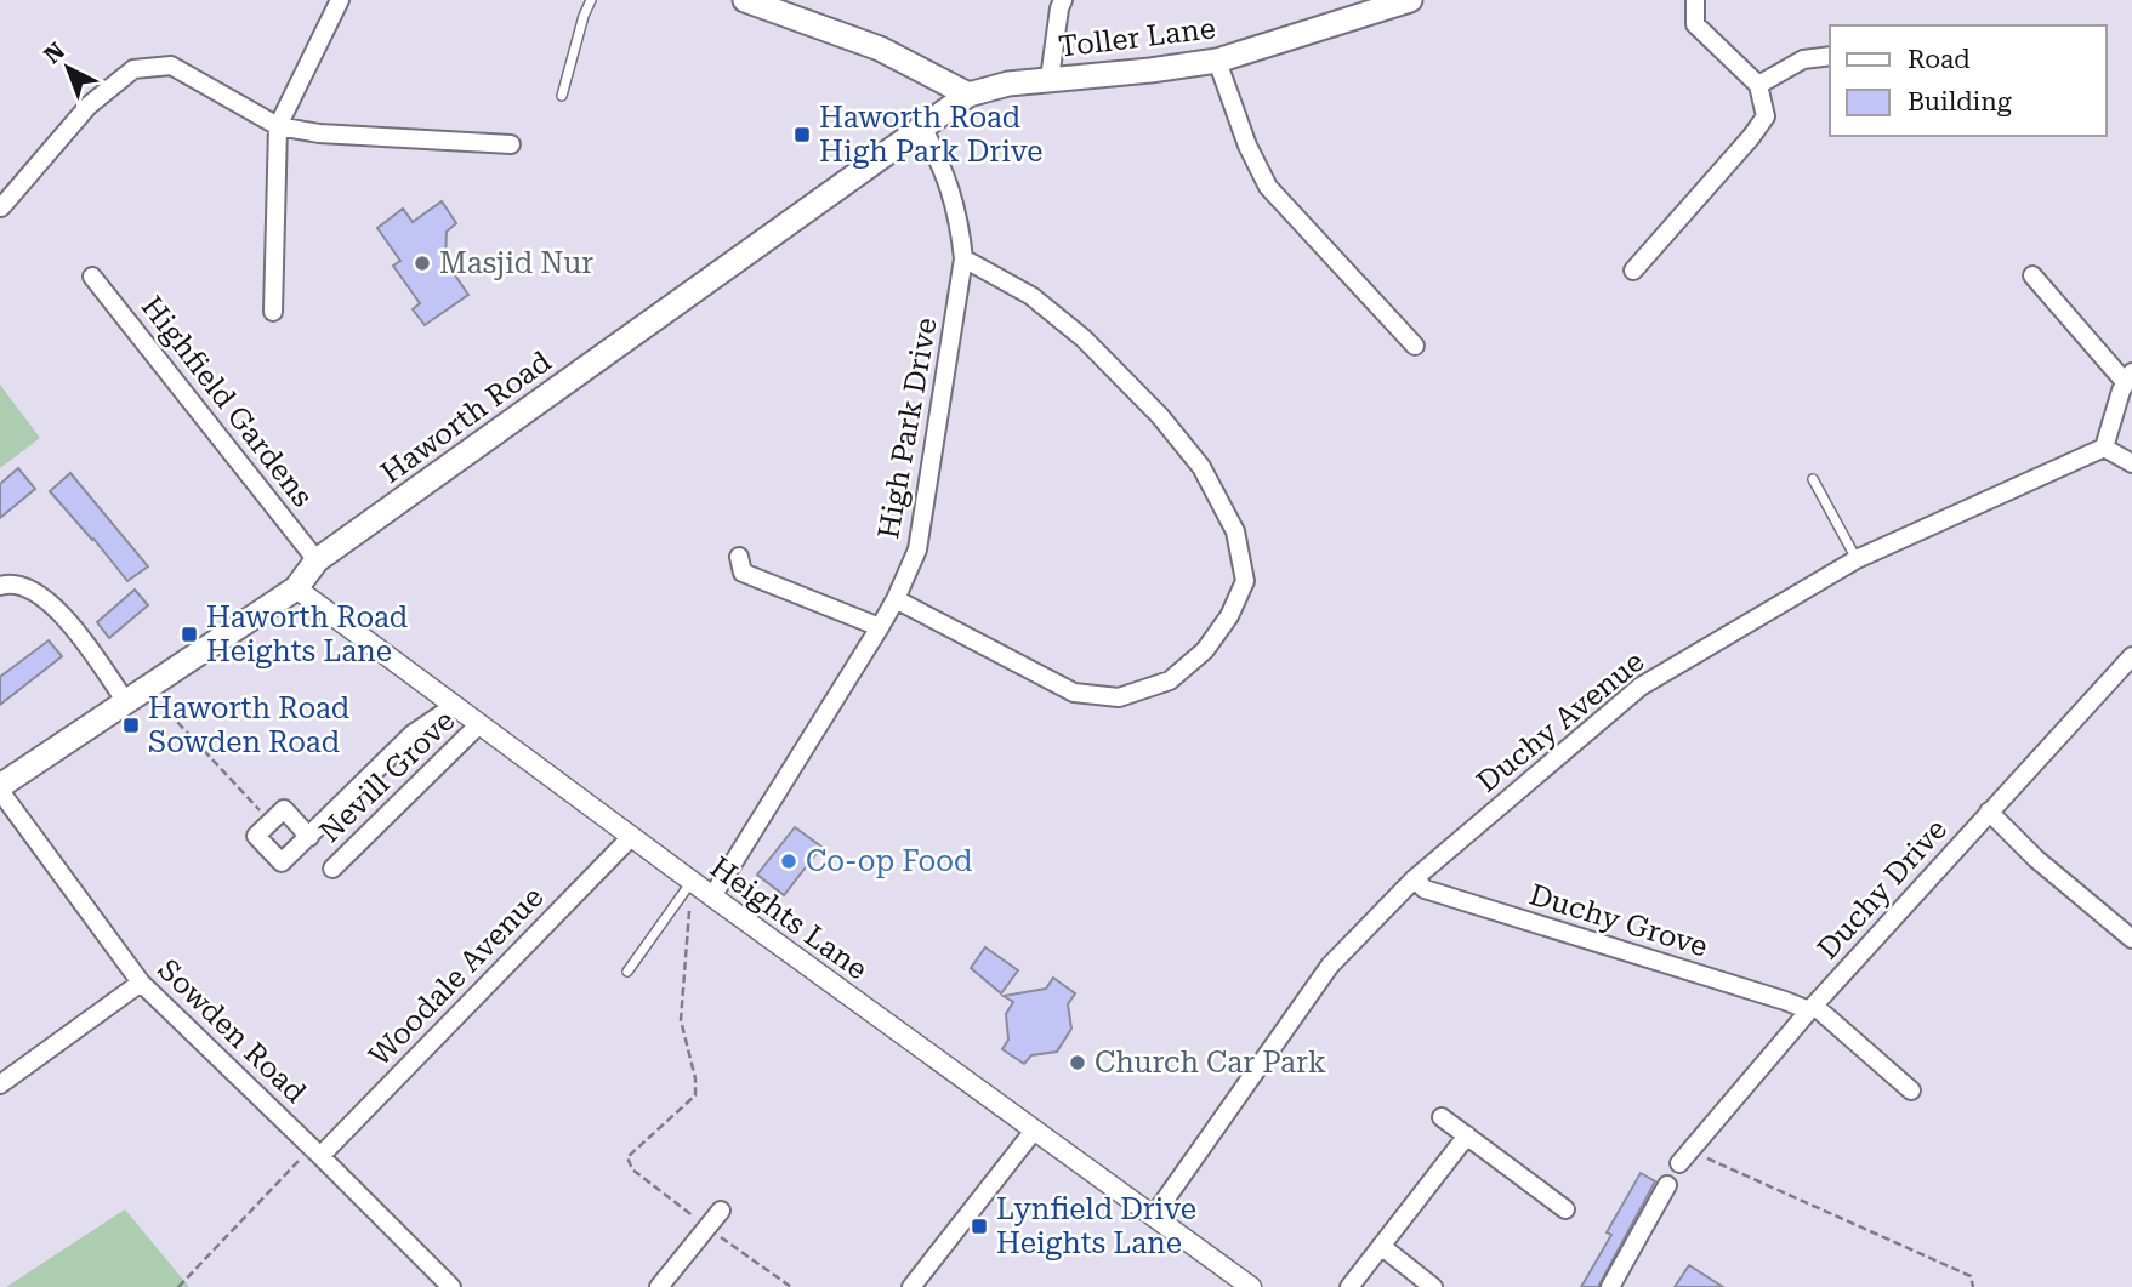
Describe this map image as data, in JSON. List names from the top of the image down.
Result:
{
  "streets": {
    "main road": ["Toller Lane", "Haworth Road"],
    "street": [
      "Highfield Gardens",
      "High Park Drive",
      "Duchy Avenue",
      "Nevill Grove",
      "Duchy Drive",
      "Heights Lane",
      "Duchy Grove",
      "Woodale Avenue",
      "Sowden Road"
    ]
  },
  "crossings": [
    ["Toller Lane", "Haworth Road"],
    ["Highfield Gardens", "Haworth Road"],
    ["Haworth Road", "High Park Drive"],
    ["Haworth Road", "Heights Lane"],
    ["Haworth Road", "Sowden Road"],
    ["High Park Drive", "Heights Lane"],
    ["Duchy Avenue", "Heights Lane"],
    ["Duchy Avenue", "Duchy Grove"],
    ["Nevill Grove", "Heights Lane"],
    ["Duchy Drive", "Duchy Grove"],
    ["Heights Lane", "Woodale Avenue"],
    ["Woodale Avenue", "Sowden Road"]
  ],
  "places": {
    "transit": [
      "Haworth Road High Park Drive",
      "Haworth Road Heights Lane",
      "Haworth Road Sowden Road",
      "Lynfield Drive Heights Lane"
    ],
    "other": ["Masjid Nur", "Co-op Food", "Church Car Park"]
  },
  "legend": ["Road", "Building"],
  "north": "top left"
}
